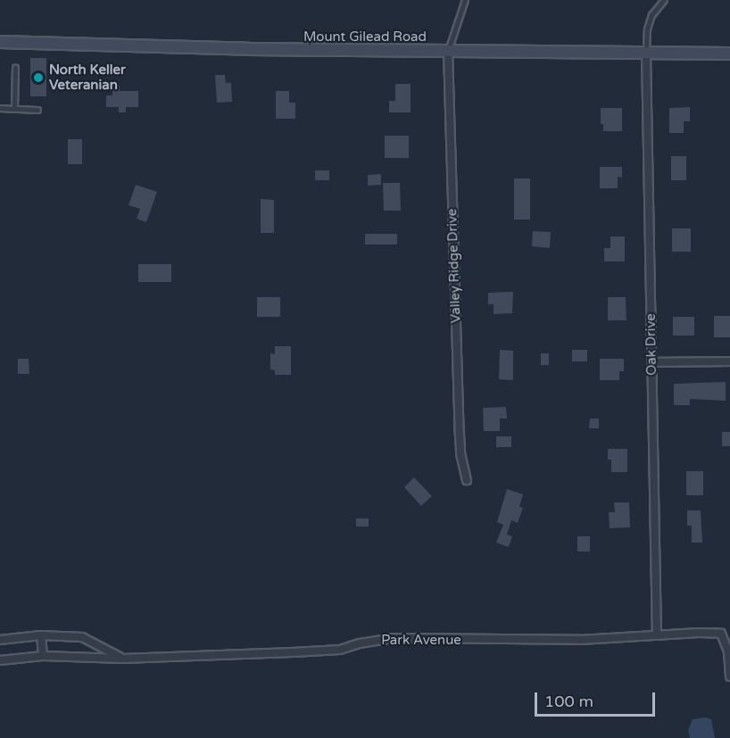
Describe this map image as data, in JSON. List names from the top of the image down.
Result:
{
  "streets": {
    "main road": ["Mount Gilead Road"],
    "street": ["Valley Ridge Drive", "Oak Drive", "Park Avenue"]
  },
  "crossings": [
    ["Mount Gilead Road", "Valley Ridge Drive"],
    ["Mount Gilead Road", "Oak Drive"],
    ["Oak Drive", "Park Avenue"]
  ],
  "places": ["North Keller Veteranian"],
  "scale_bar": "100 m"
}
